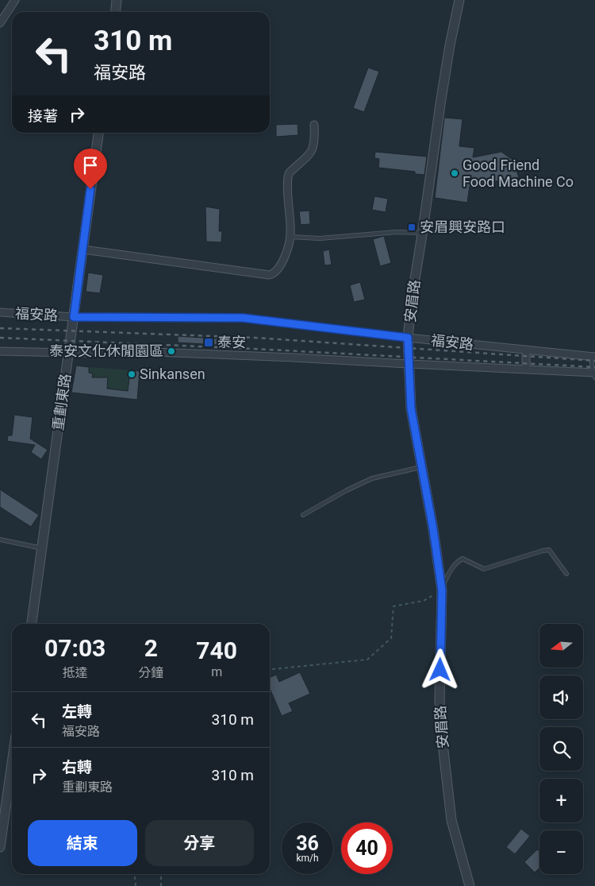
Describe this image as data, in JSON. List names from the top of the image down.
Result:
{
  "streets": {
    "street": ["安眉路", "福安路", "重劃東路"]
  },
  "crossings": [
    ["安眉路", "福安路"],
    ["福安路", "重劃東路"]
  ],
  "places": {
    "other": ["Good Friend Food Machine Co", "泰安文化休閒園區", "Sinkansen"],
    "transit": ["安眉興安路口", "泰安"]
  },
  "north": "left",
  "page": {
    "turn": ["310 m", "福安路"],
    "then": "接著",
    "map_buttons": ["+", "−"],
    "eta": [
      "07:03",
      "抵達",
      "2",
      "分鐘",
      "740",
      "m"
    ],
    "list": [
      {
        "name": "左轉",
        "note": "福安路",
        "value": "310 m"
      },
      {
        "name": "右轉",
        "note": "重劃東路",
        "value": "310 m"
      }
    ],
    "buttons": ["結束", "分享"],
    "speed": "36 km/h",
    "limit": "40"
  }
}
